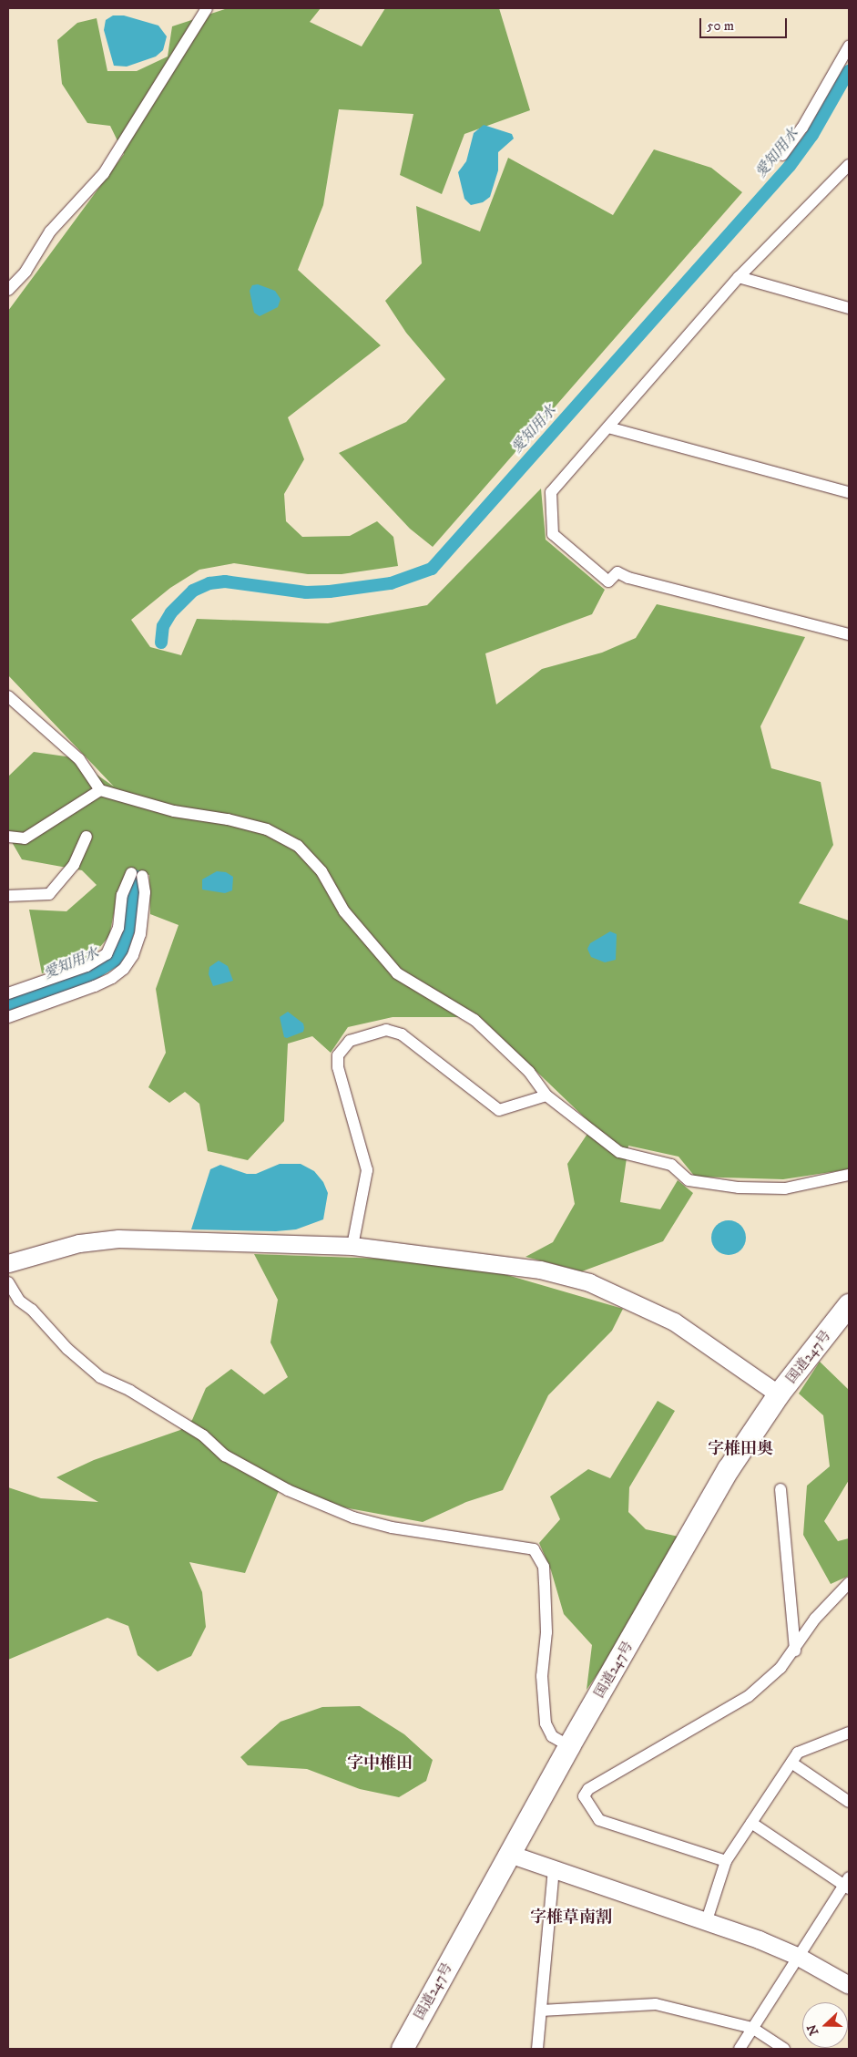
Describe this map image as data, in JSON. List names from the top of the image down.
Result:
{
  "streets": {
    "highway": ["国道247号"]
  },
  "districts": ["字椎田奥", "字中椎田", "字椎草南割"],
  "water": ["愛知用水"],
  "scale_bar": "50 m",
  "north": "left"
}
